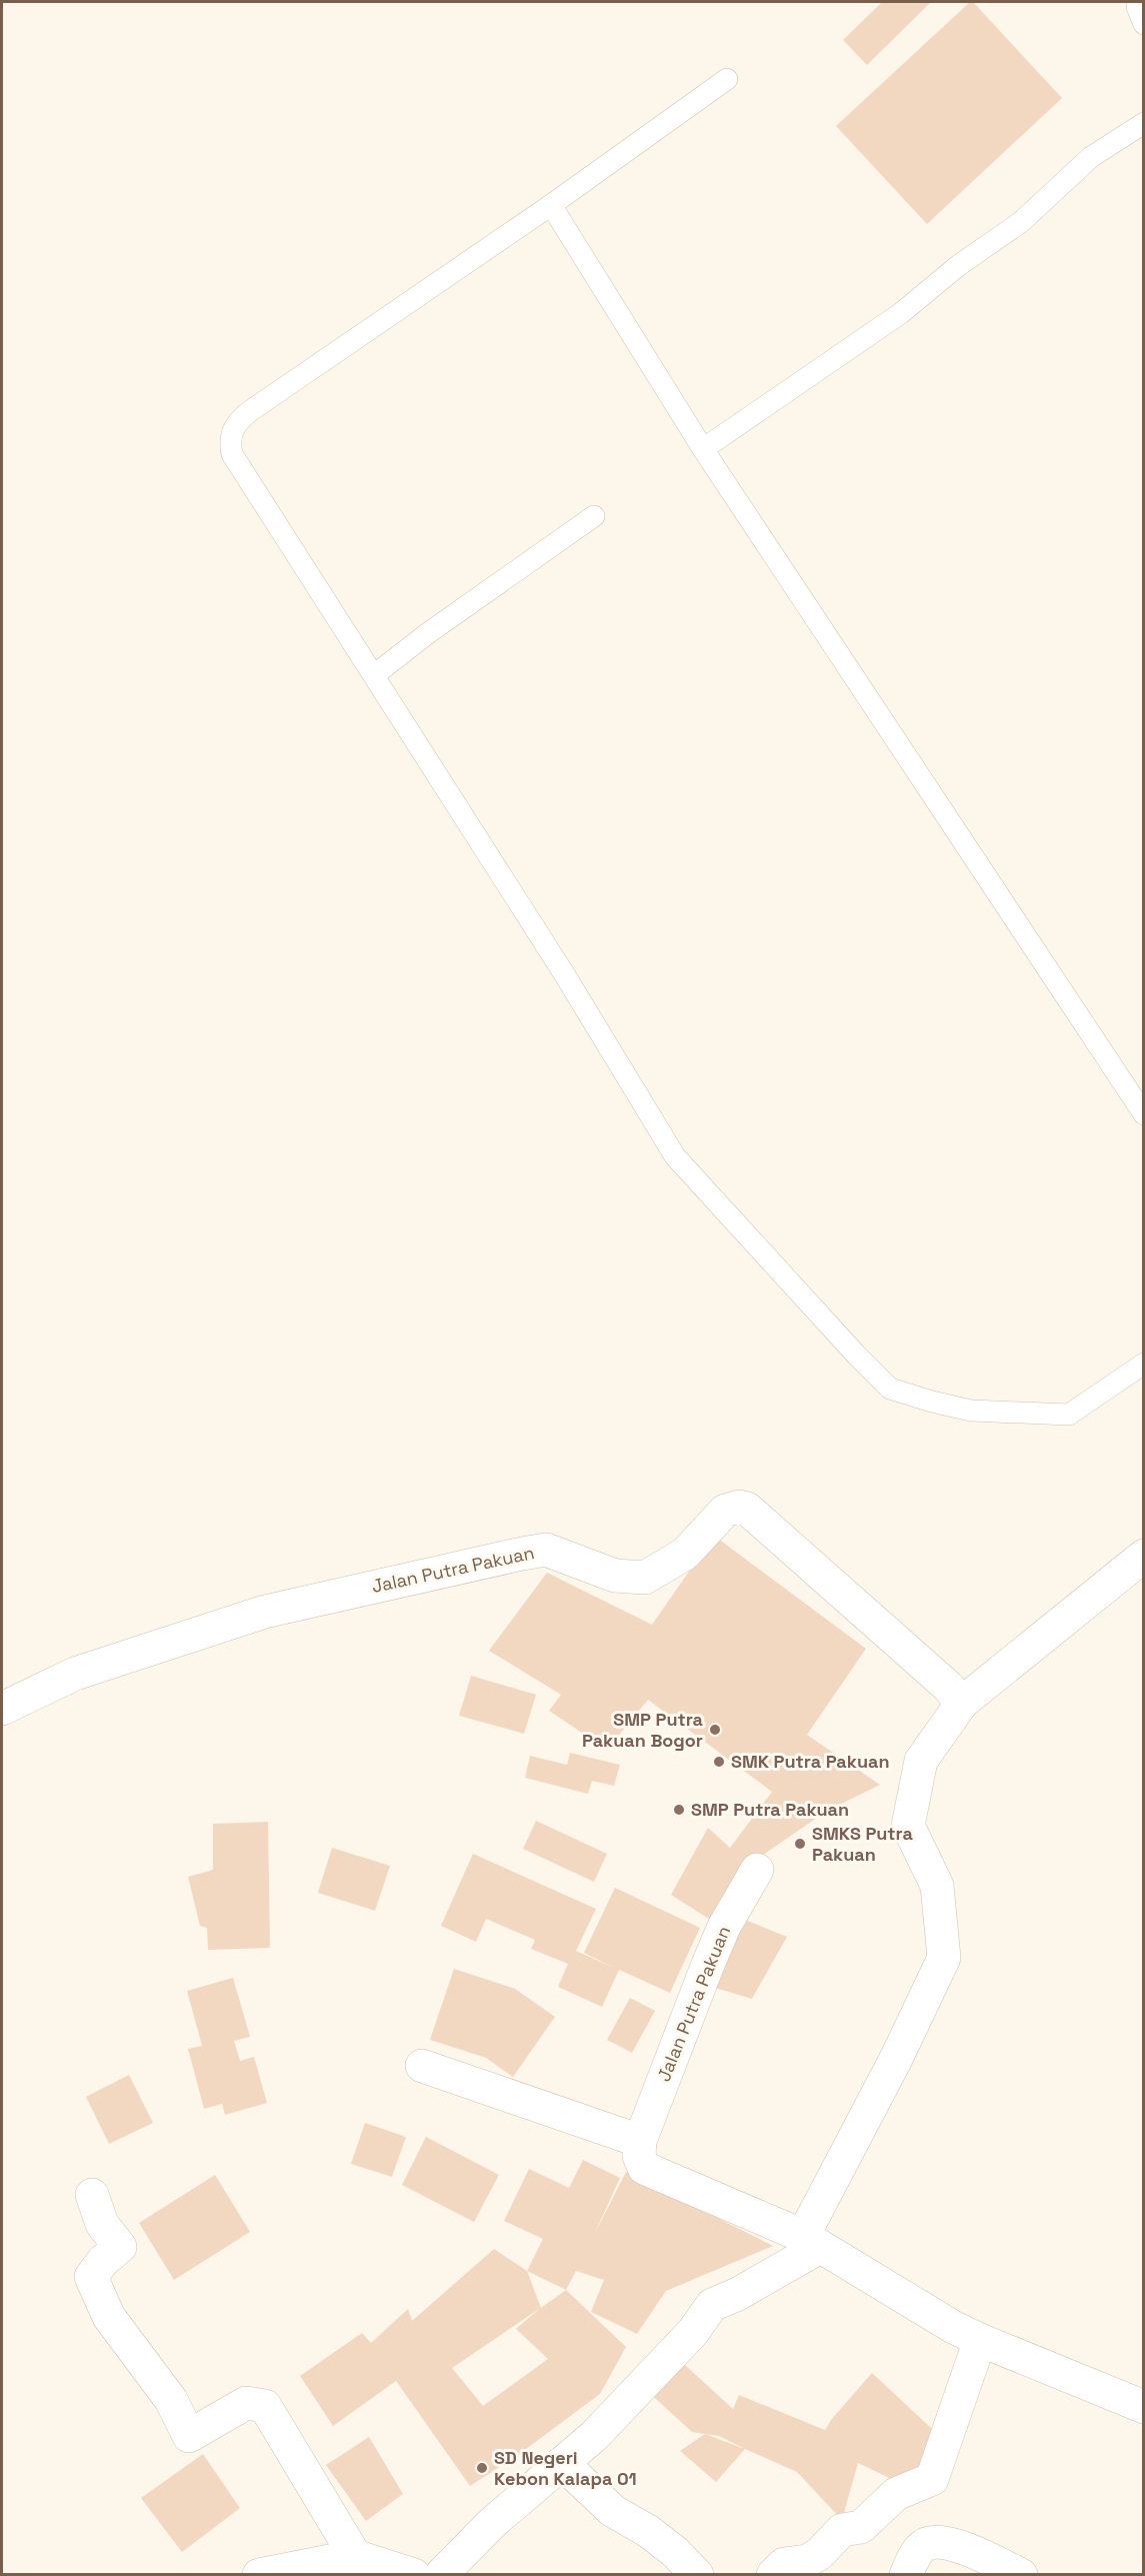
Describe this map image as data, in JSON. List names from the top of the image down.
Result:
{
  "streets": {
    "street": ["Jalan Putra Pakuan"]
  },
  "places": [
    "SMP Putra Pakuan Bogor",
    "SMK Putra Pakuan",
    "SMP Putra Pakuan",
    "SMKS Putra Pakuan",
    "SD Negeri Kebon Kalapa 01"
  ]
}
